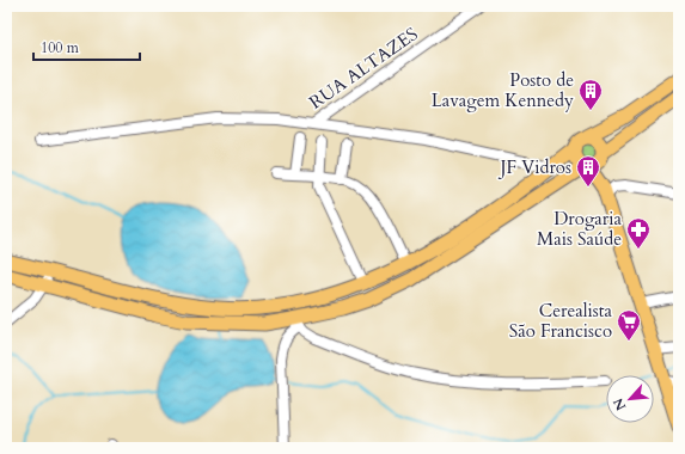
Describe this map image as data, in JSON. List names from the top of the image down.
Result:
{
  "streets": {
    "street": ["RUA ALTAZES"]
  },
  "places": {
    "building": ["Posto de Lavagem Kennedy", "JF Vidros"],
    "pharmacy": ["Drogaria Mais Saúde"],
    "supermarket": ["Cerealista São Francisco"]
  },
  "scale_bar": "100 m",
  "north": "bottom left"
}
